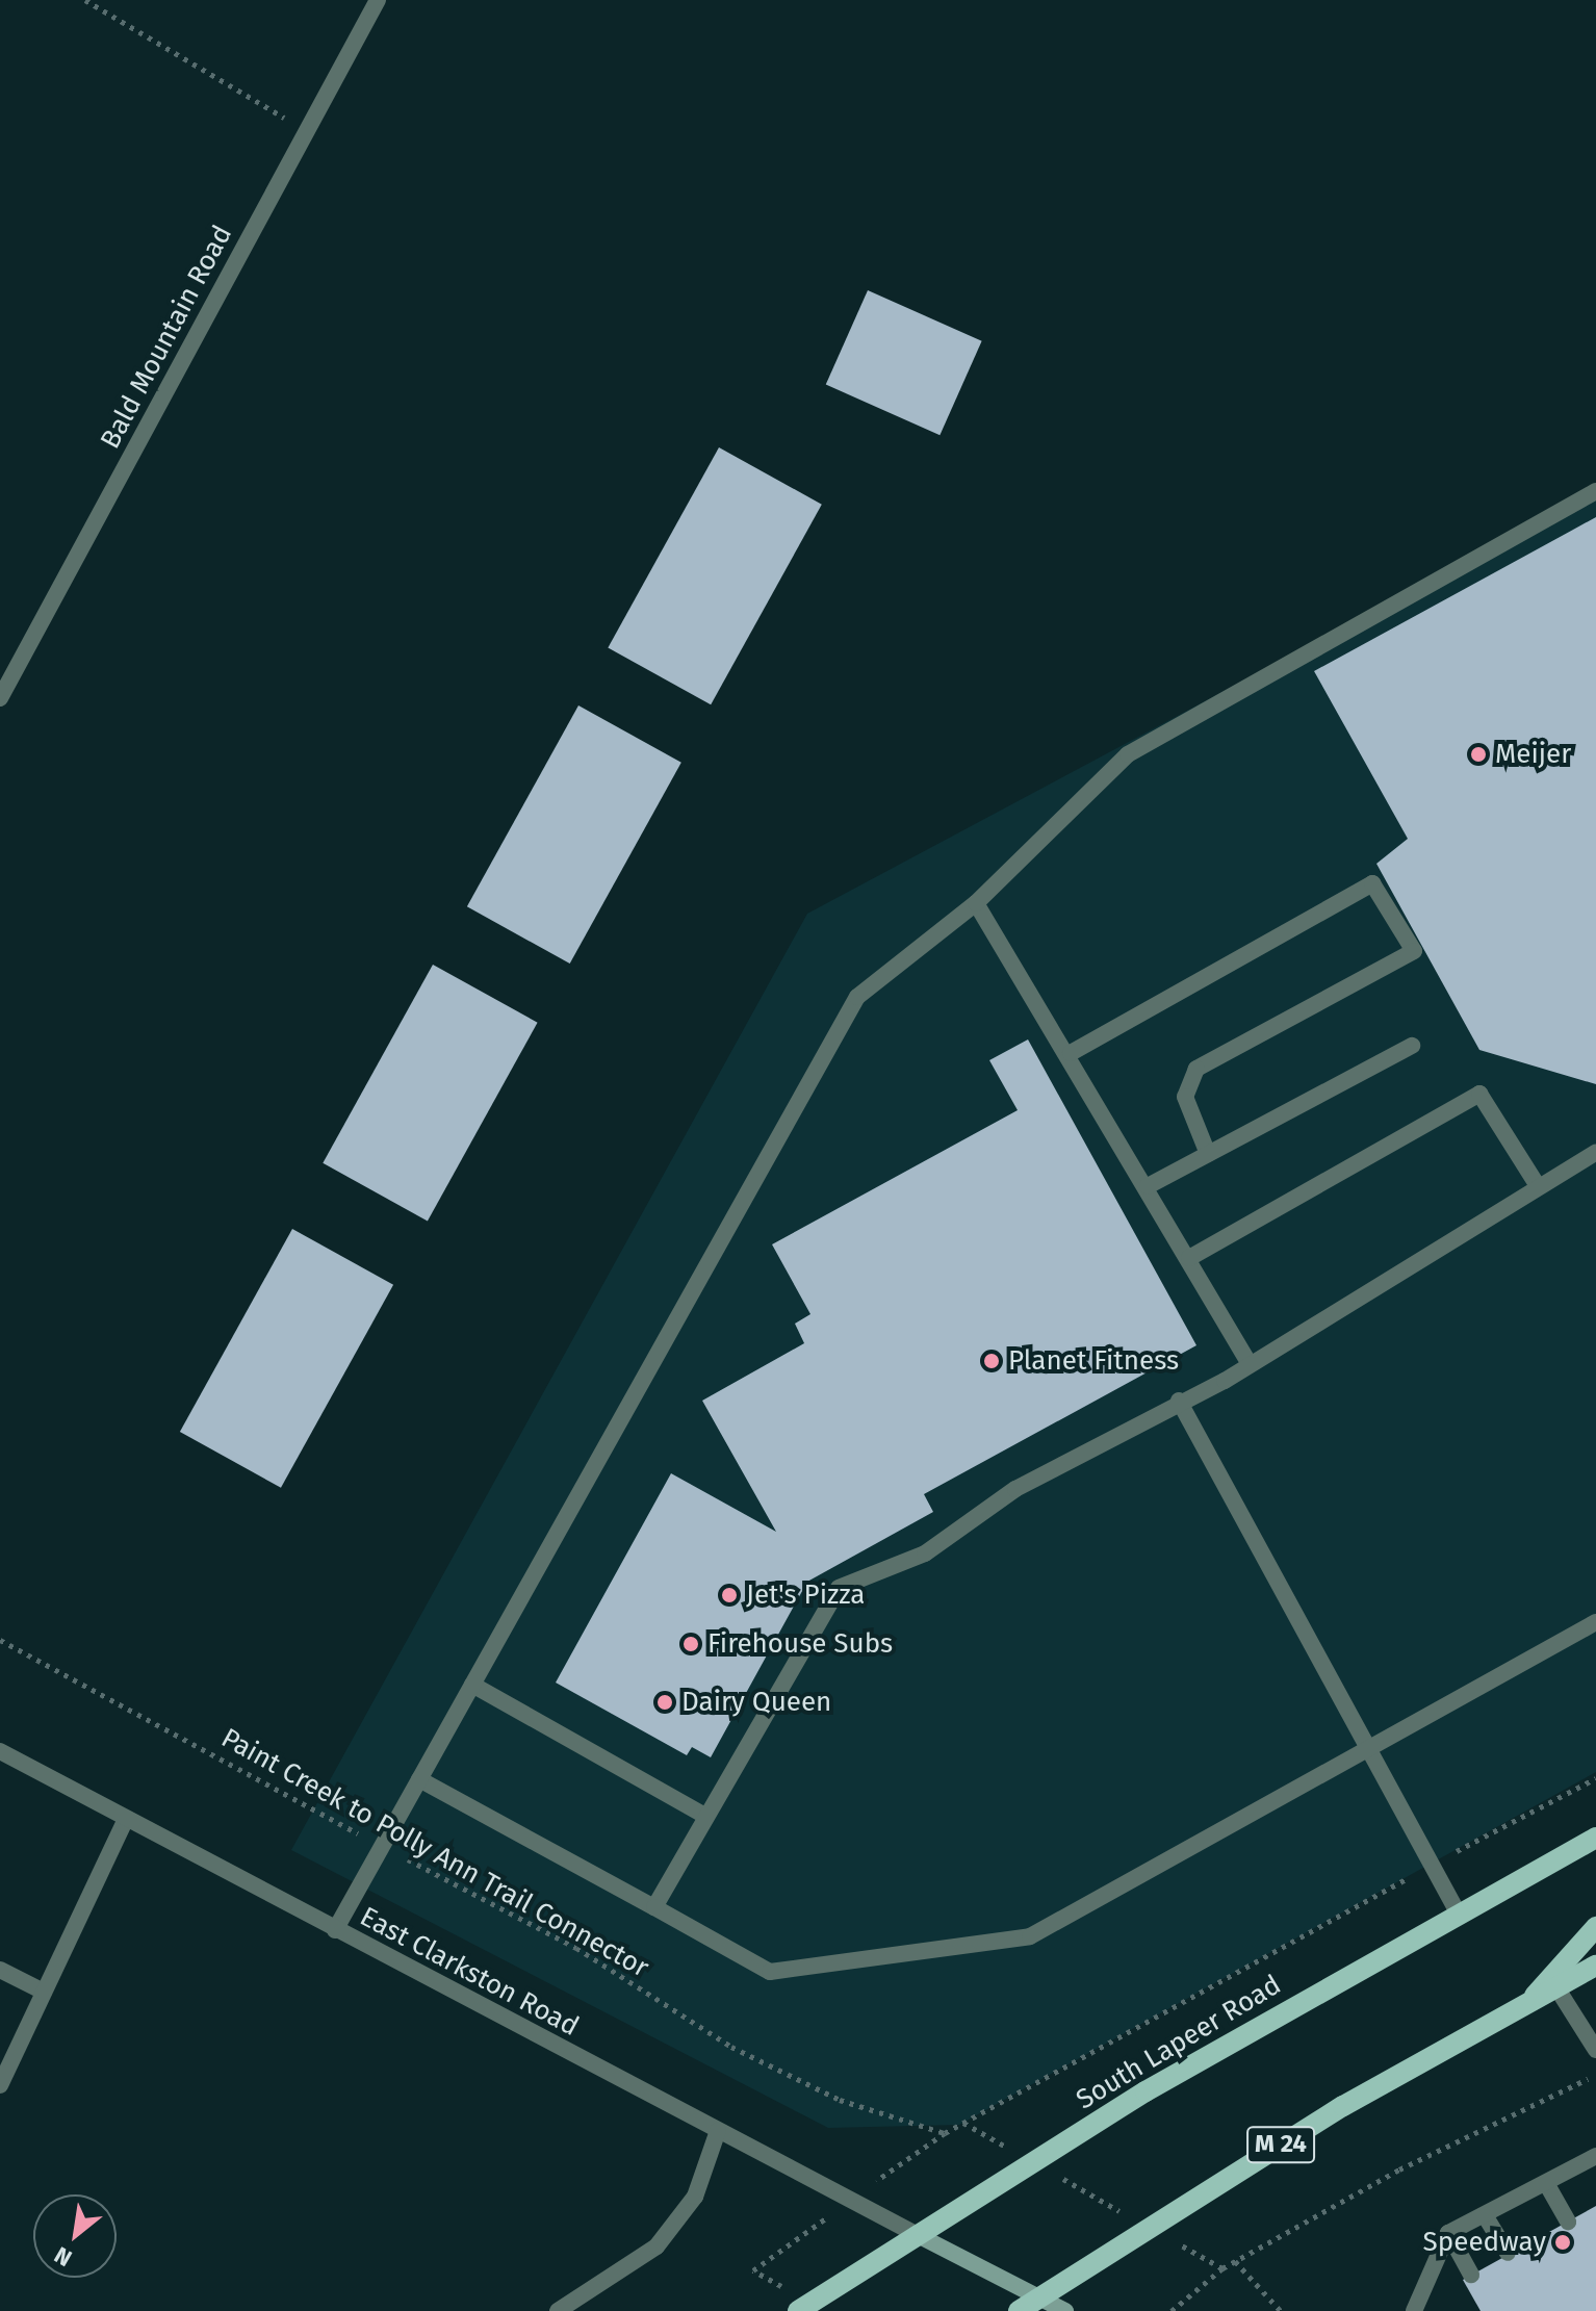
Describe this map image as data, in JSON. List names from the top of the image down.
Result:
{
  "streets": {
    "main road": ["South Lapeer Road", "M 24"],
    "street": ["Bald Mountain Road", "East Clarkston Road"],
    "path": ["Paint Creek to Polly Ann Trail Connector"]
  },
  "crossings": [
    ["East Clarkston Road", "South Lapeer Road"]
  ],
  "places": [
    "Meijer",
    "Planet Fitness",
    "Jet's Pizza",
    "Firehouse Subs",
    "Dairy Queen",
    "Speedway"
  ],
  "north": "bottom left"
}
